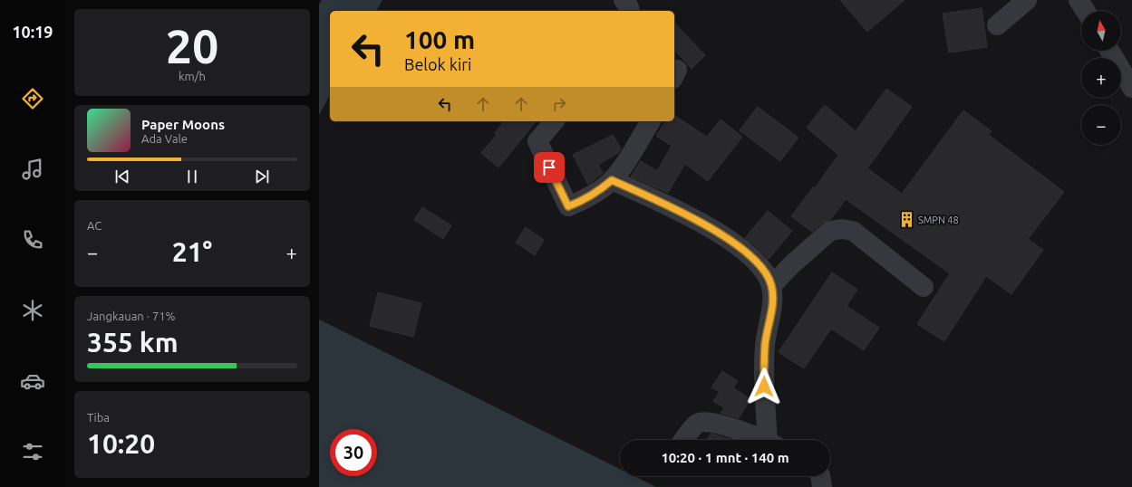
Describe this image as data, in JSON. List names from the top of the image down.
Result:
{
  "places": {
    "building": ["SMPN 48"]
  },
  "north": "top",
  "page": {
    "tabs": "10:19",
    "tile": [
      ["20", "km/h"],
      "AC",
      ["Jangkauan · 71%", "355 km"],
      ["Tiba", "10:20"]
    ],
    "map_buttons": ["+", "−"],
    "turn": ["100 m", "Belok kiri"],
    "song": ["Paper Moons", "Ada Vale"],
    "heat": ["−", "21°", "+"],
    "limit": "30",
    "trip": "10:20 · 1 mnt · 140 m"
  }
}
